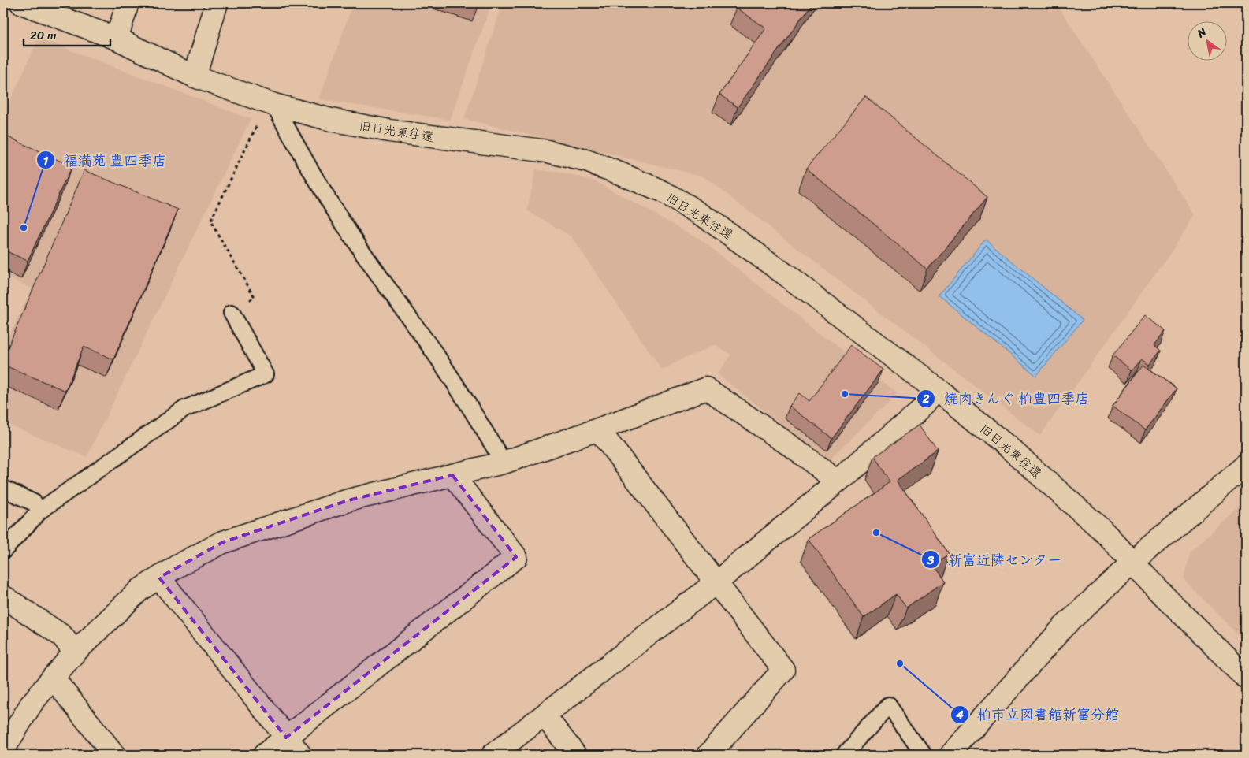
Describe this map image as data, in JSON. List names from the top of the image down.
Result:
{
  "streets": {
    "street": ["旧日光東往還"]
  },
  "places": [
    "福満苑 豊四季店",
    "焼肉きんぐ 柏豊四季店",
    "新富近隣センター",
    "柏市立図書館新富分館"
  ],
  "scale_bar": "20 m",
  "north": "top left"
}
